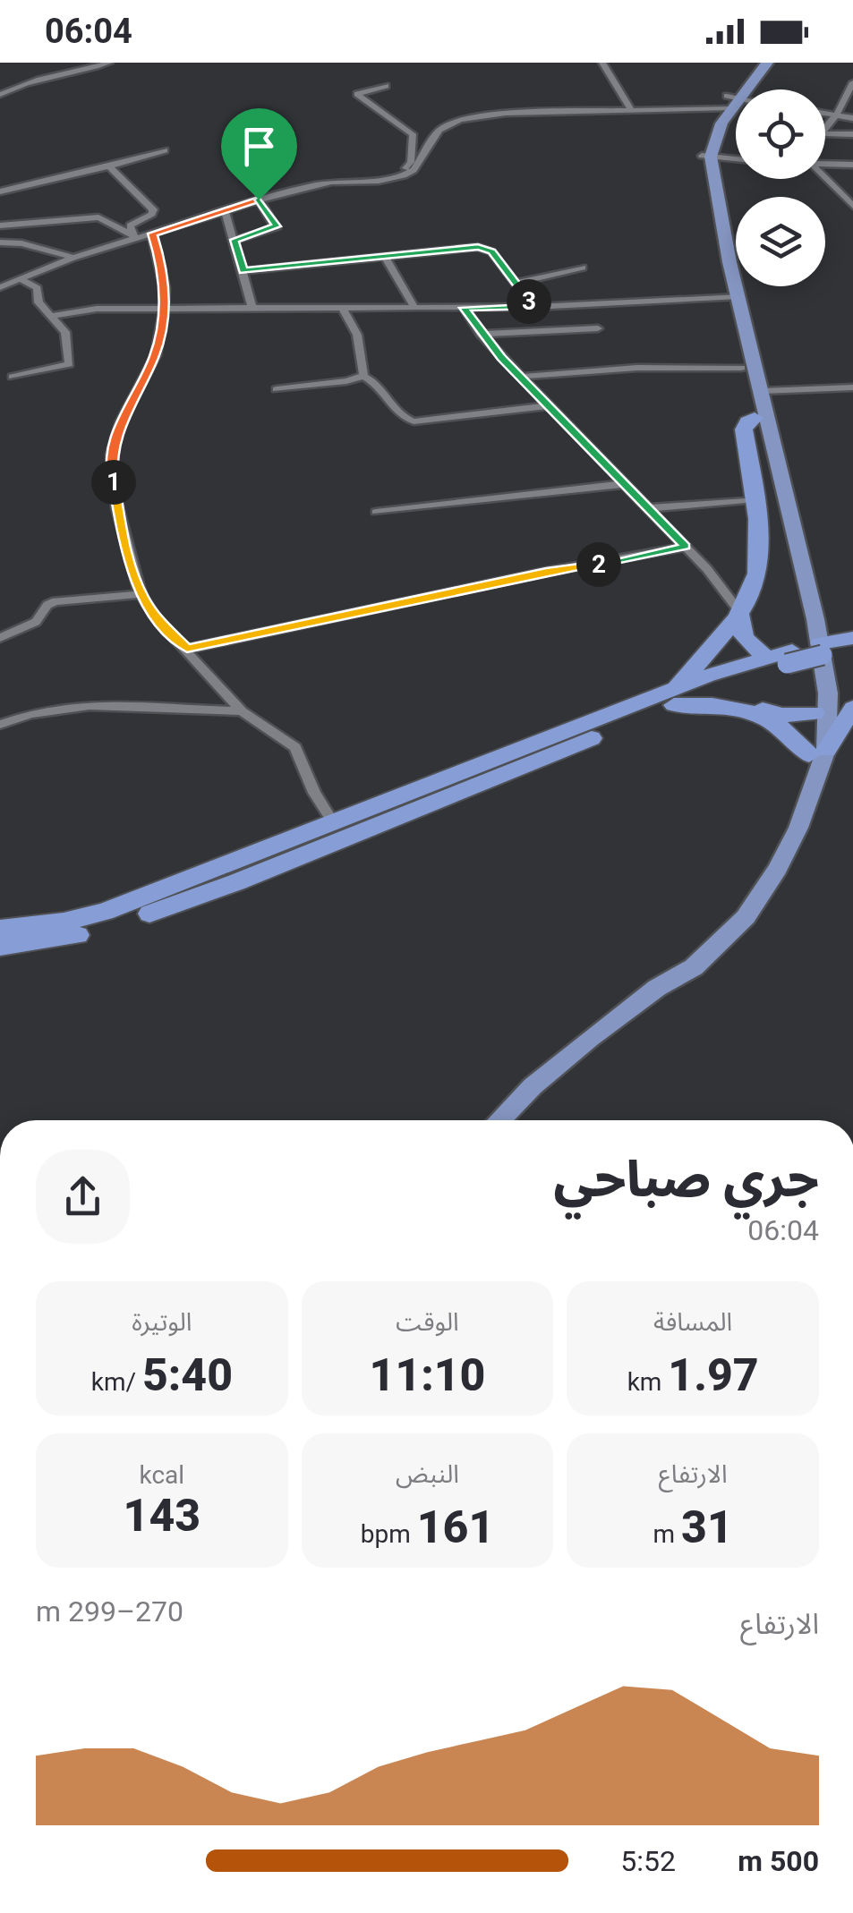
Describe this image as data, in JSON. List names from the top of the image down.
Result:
{
  "page": {
    "status": "06:04",
    "pins": ["3", "1", "2"],
    "heading": ["جري صباحي", "06:04"],
    "stats": [
      ["المسافة", "1.97 km"],
      ["الوقت", "11:10"],
      ["الوتيرة", "5:40 /km"],
      ["الارتفاع", "31 m"],
      ["النبض", "161 bpm"],
      ["kcal", "143"]
    ],
    "chart": ["الارتفاع", "270–299 m"],
    "list": [
      {
        "name": "500 m",
        "note": "5:52"
      }
    ]
  }
}
